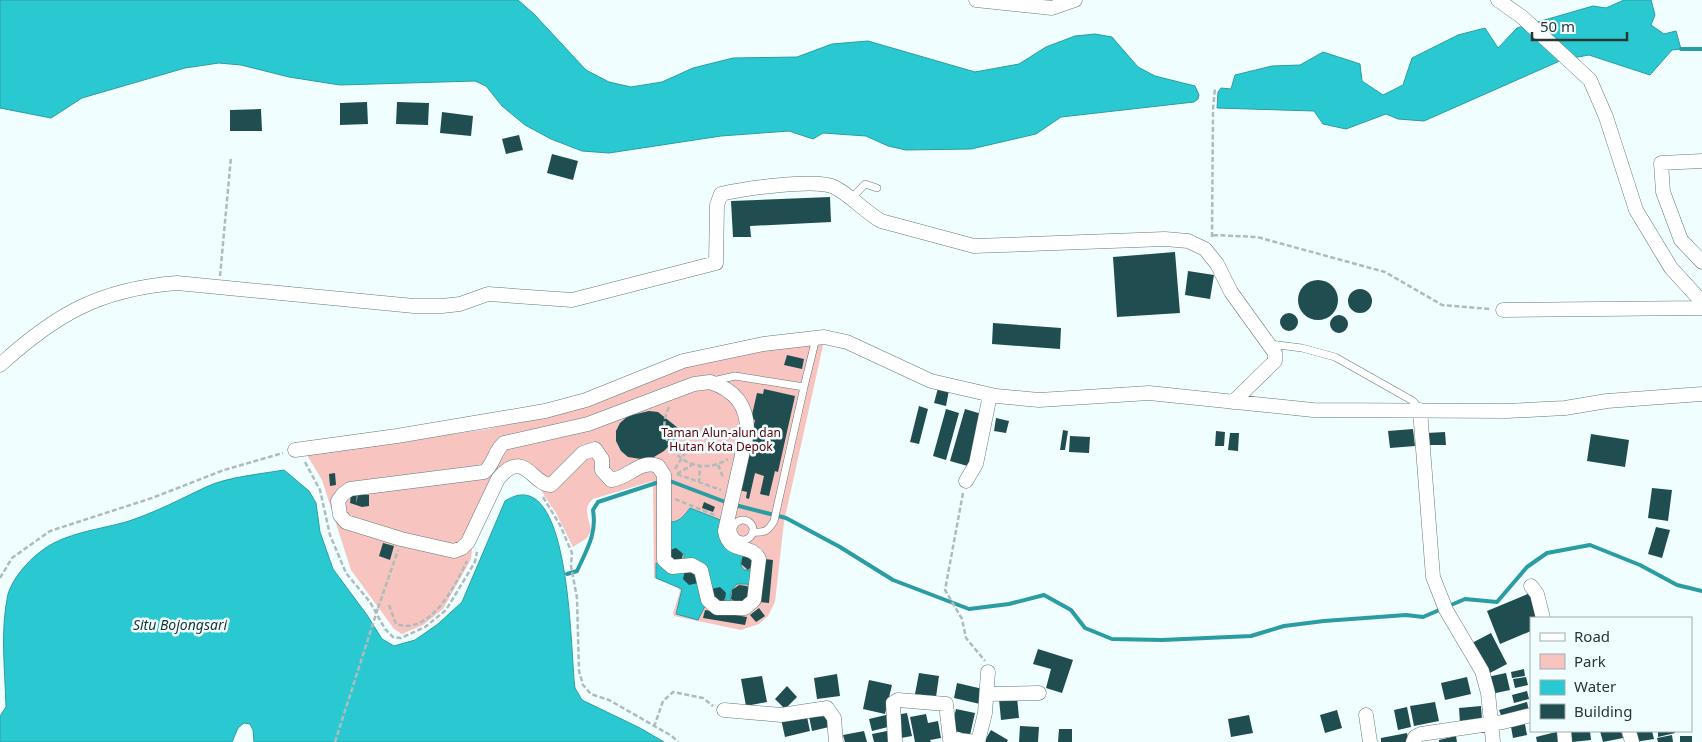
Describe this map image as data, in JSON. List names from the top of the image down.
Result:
{
  "water": ["Situ Bojongsari"],
  "parks": ["Taman Alun-alun dan Hutan Kota Depok"],
  "legend": [
    "Road",
    "Park",
    "Water",
    "Building"
  ],
  "scale_bar": "50 m"
}
